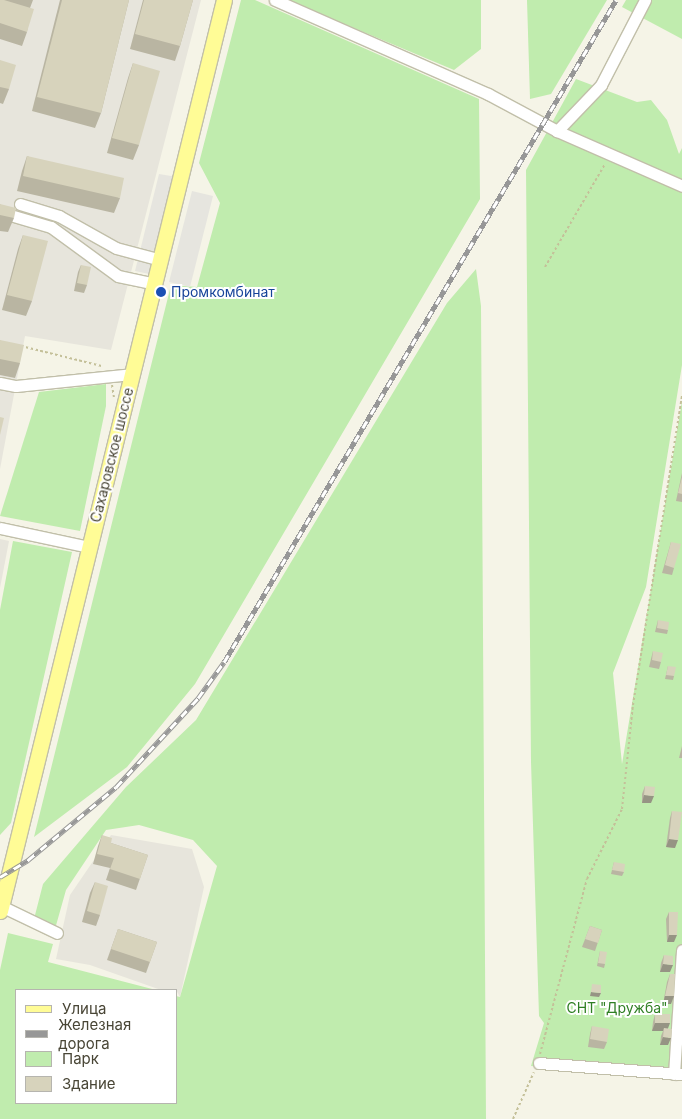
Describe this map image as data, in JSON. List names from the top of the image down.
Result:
{
  "streets": {
    "main road": ["Сахаровское шоссе"]
  },
  "parks": ["СНТ \"Дружба\""],
  "places": ["Промкомбинат"],
  "legend": [
    "Улица",
    "Железная дорога",
    "Парк",
    "Здание"
  ]
}
